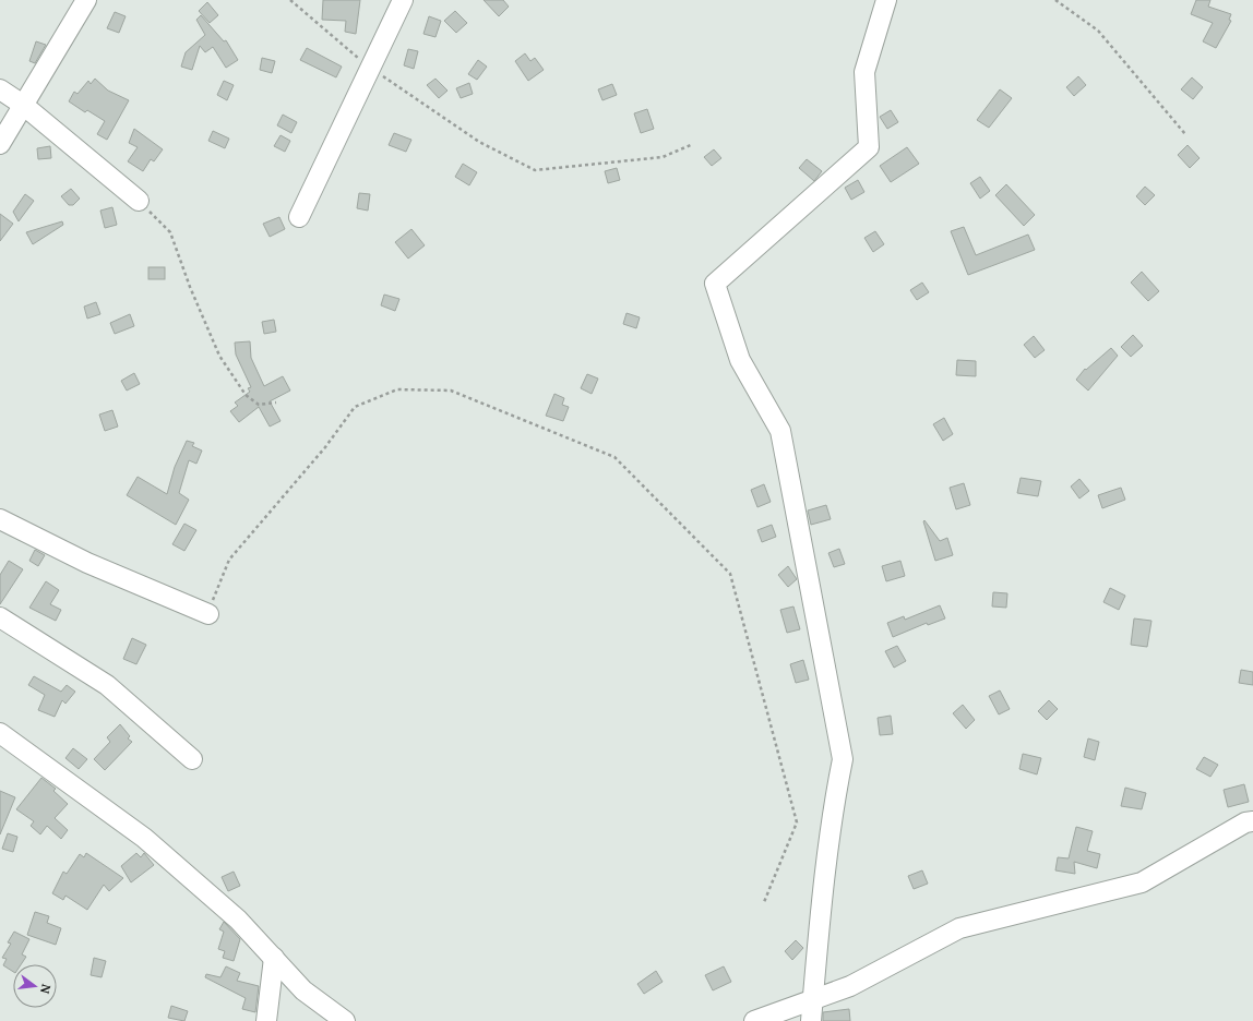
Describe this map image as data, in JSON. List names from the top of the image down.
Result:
{
  "north": "right"
}
